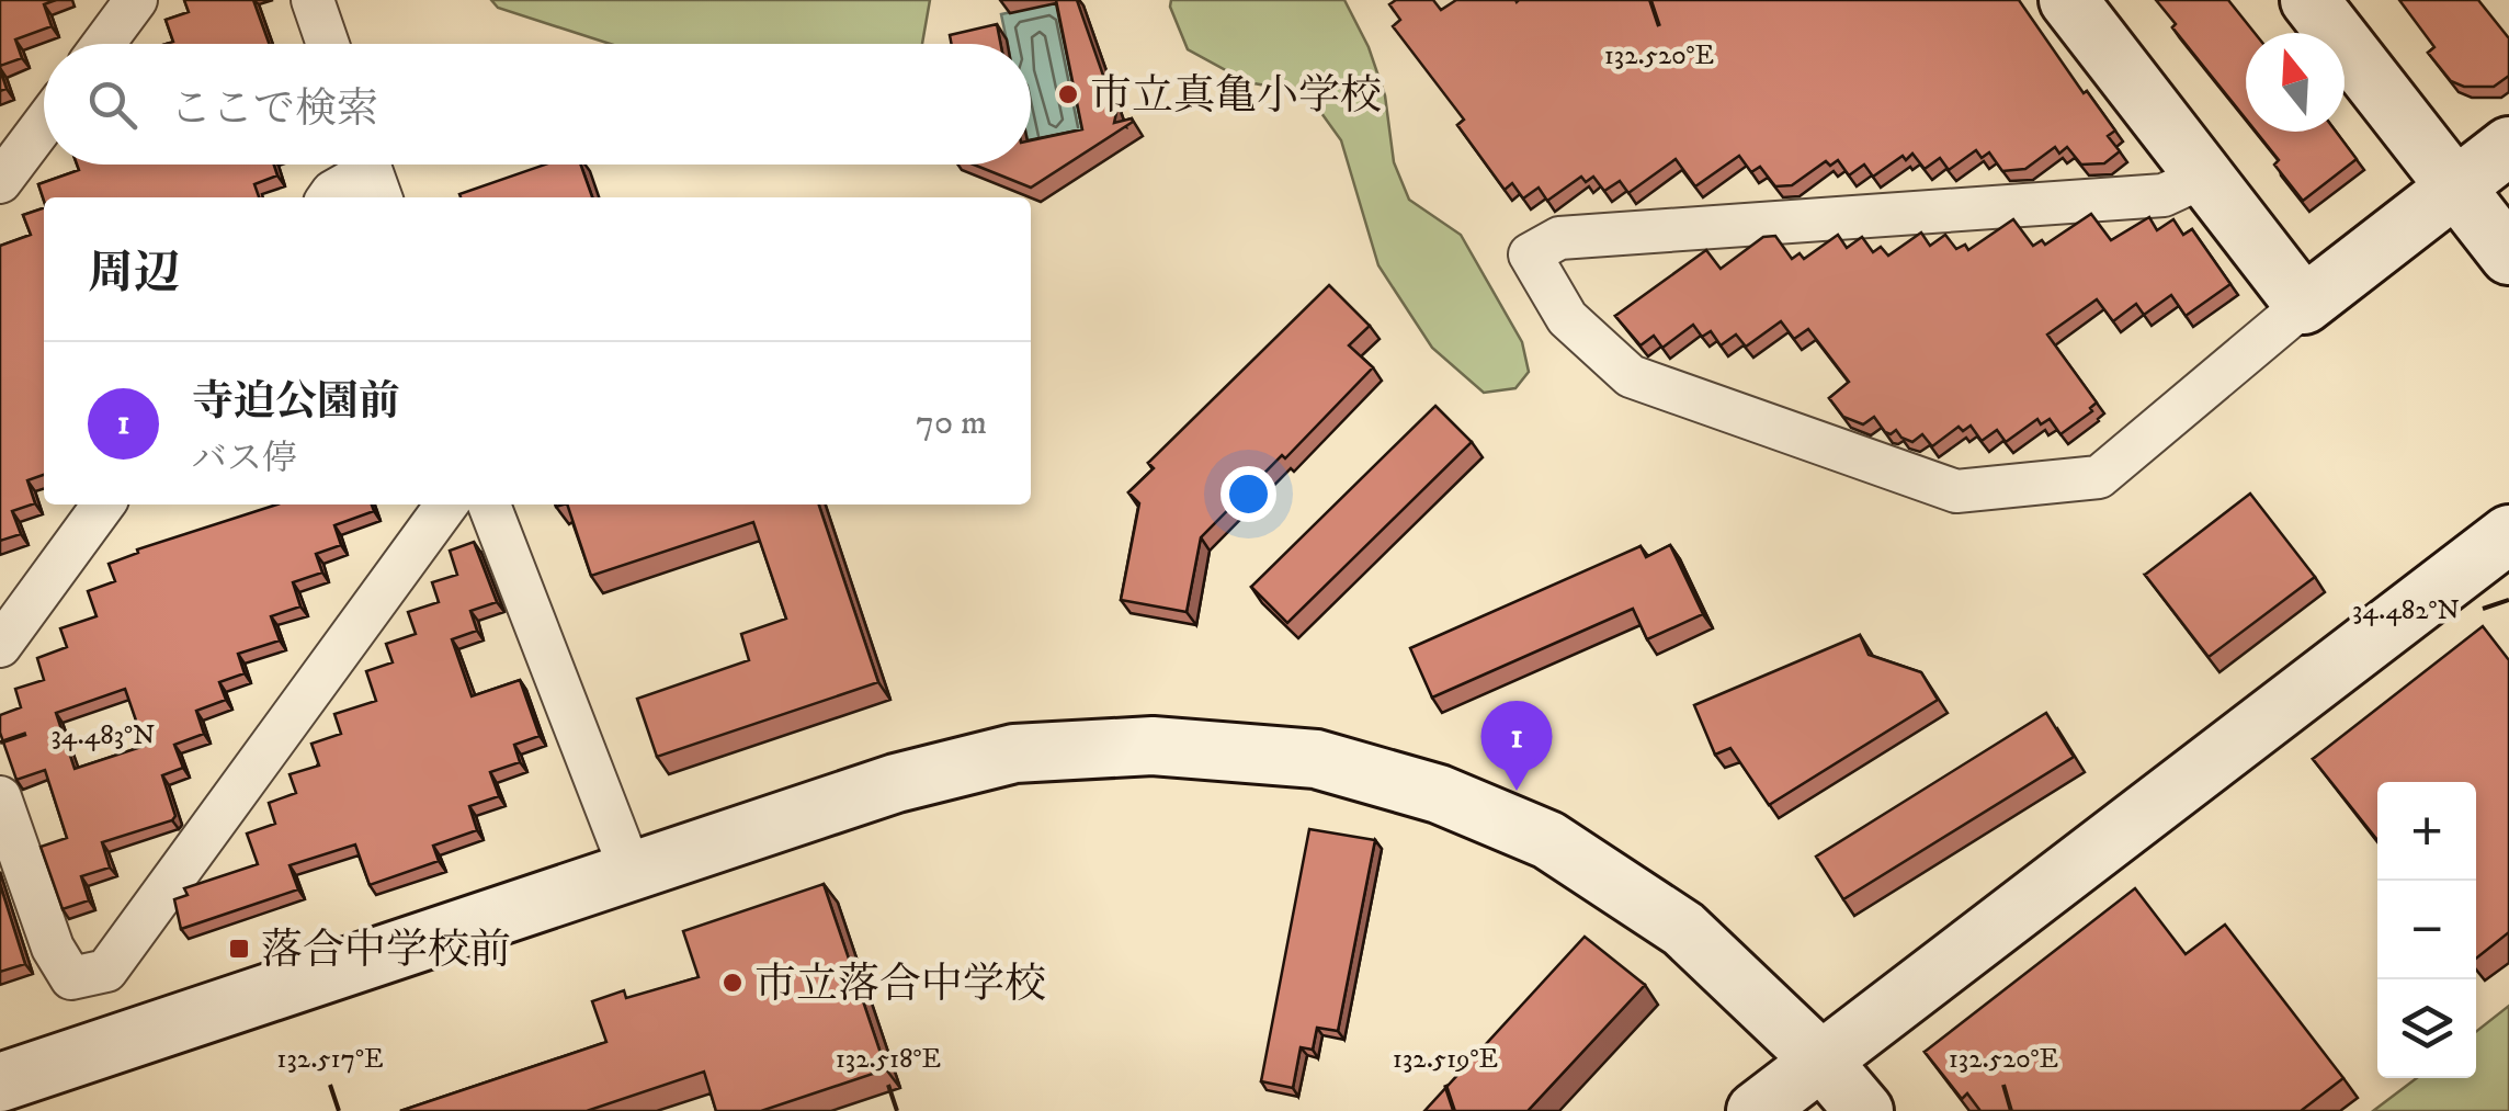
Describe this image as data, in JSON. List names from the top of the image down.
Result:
{
  "places": {
    "other": ["市立真亀小学校", "市立落合中学校"],
    "transit": ["落合中学校前"]
  },
  "north": "top",
  "page": {
    "search": "ここで検索",
    "heading": "周辺",
    "list": [
      {
        "mark": "1",
        "name": "寺迫公園前",
        "note": "バス停",
        "value": "70 m"
      }
    ],
    "pins": "1",
    "map_buttons": ["+", "−"]
  },
  "coordinates": [
    "132.520°E",
    "34.482°N",
    "34.483°N",
    "132.517°E",
    "132.518°E",
    "132.519°E"
  ]
}
